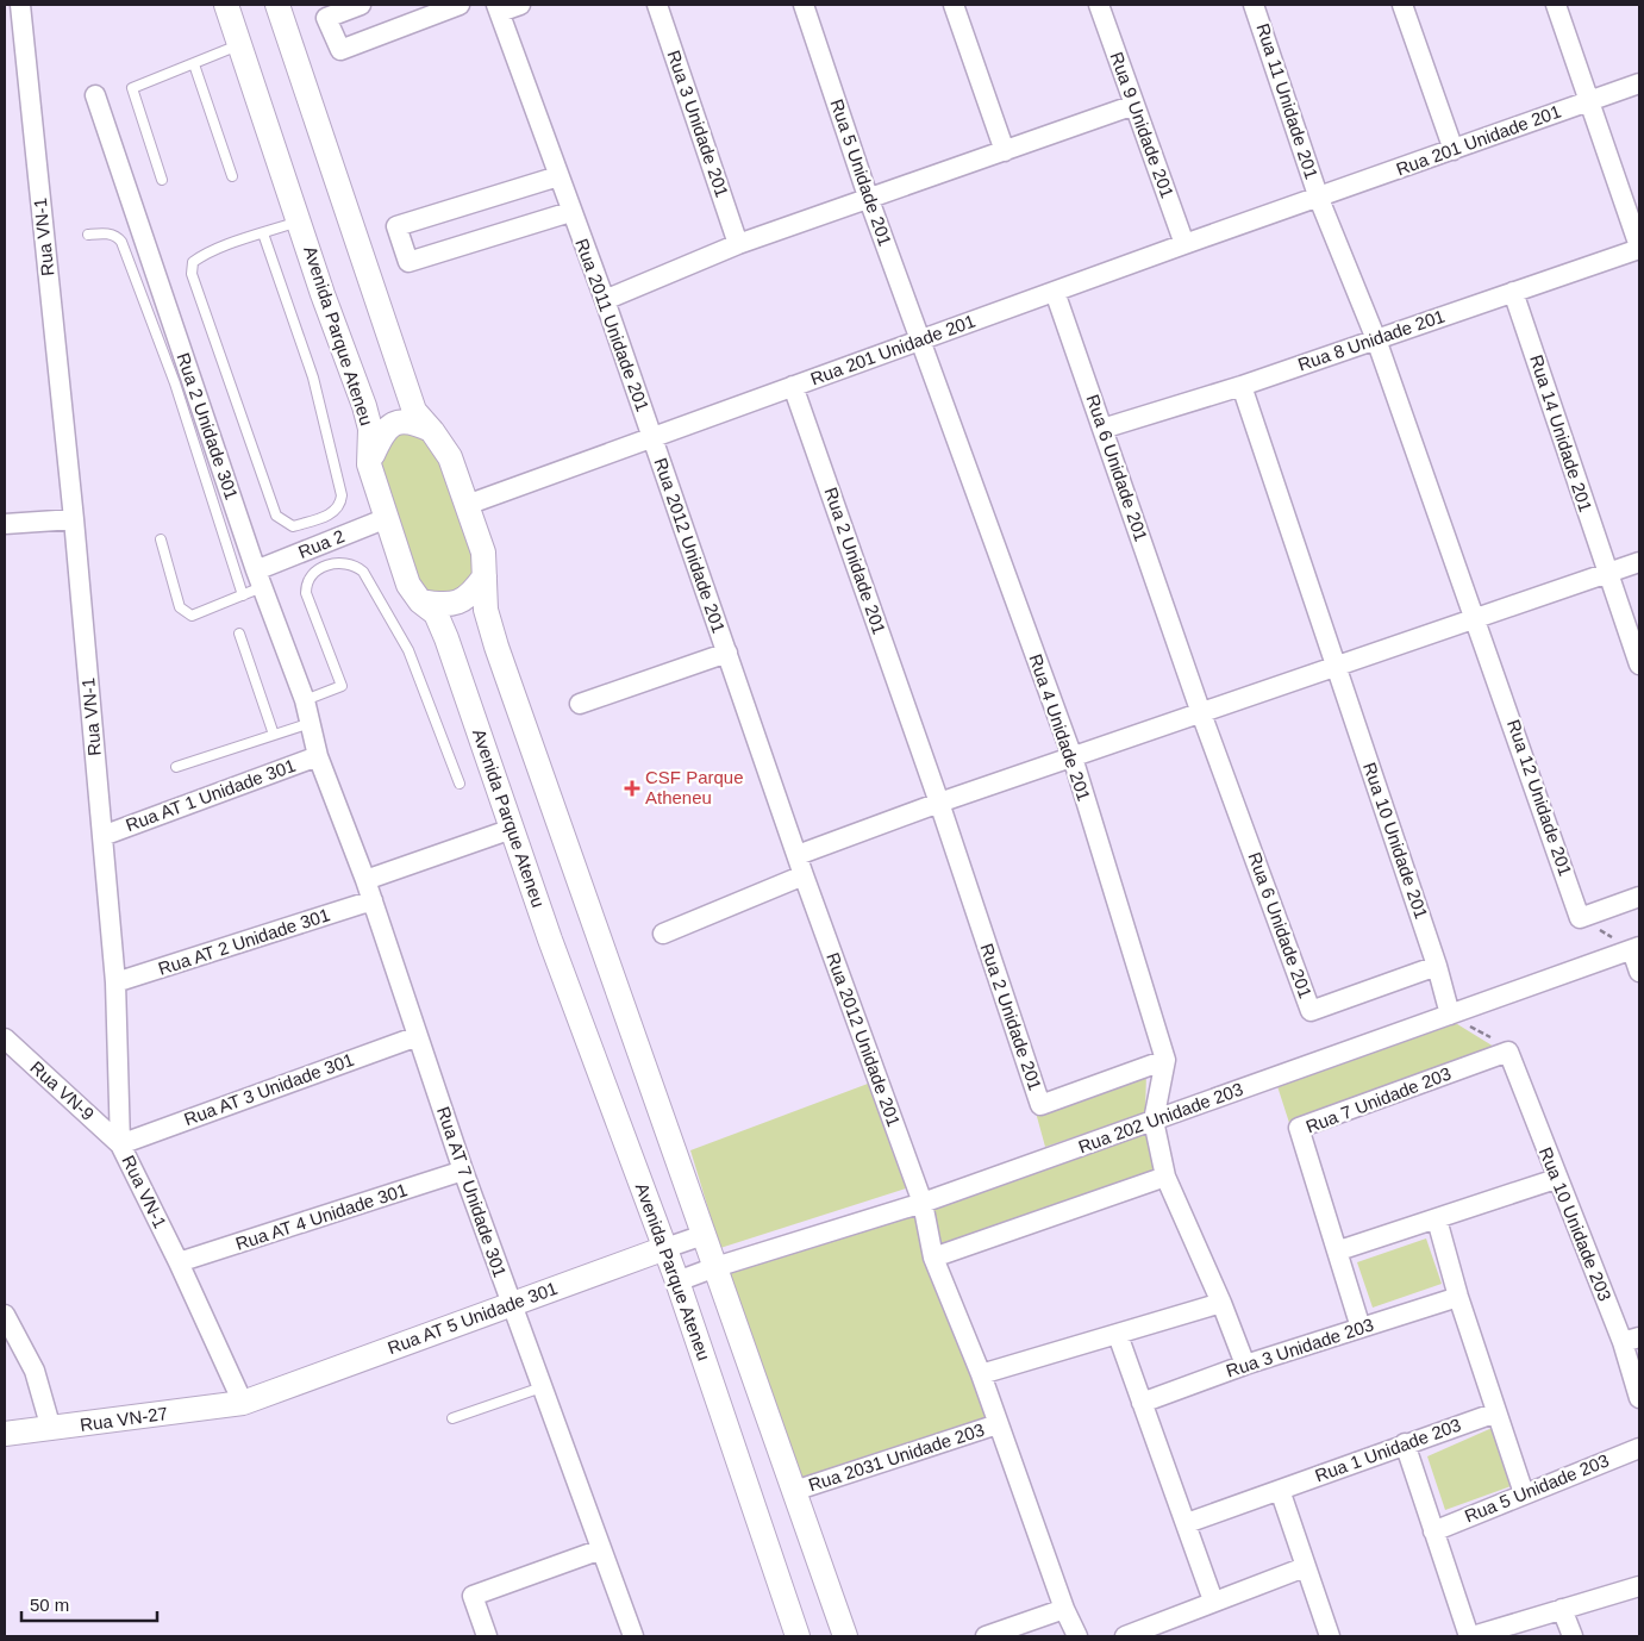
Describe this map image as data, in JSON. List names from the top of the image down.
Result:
{
  "streets": {
    "street": [
      "Rua 11 Unidade 201",
      "Rua 3 Unidade 201",
      "Rua 9 Unidade 201",
      "Rua 201 Unidade 201",
      "Rua 5 Unidade 201",
      "Rua VN-1",
      "Rua 2011 Unidade 201",
      "Avenida Parque Ateneu",
      "Rua 8 Unidade 201",
      "Rua 2 Unidade 301",
      "Rua 14 Unidade 201",
      "Rua 6 Unidade 201",
      "Rua 2",
      "Rua 2012 Unidade 201",
      "Rua 2 Unidade 201",
      "Rua 4 Unidade 201",
      "Rua AT 1 Unidade 301",
      "Rua 12 Unidade 201",
      "Rua 10 Unidade 201",
      "Rua AT 2 Unidade 301",
      "Rua AT 3 Unidade 301",
      "Rua VN-9",
      "Rua 7 Unidade 203",
      "Rua 202 Unidade 203",
      "Rua AT 7 Unidade 301",
      "Rua AT 4 Unidade 301",
      "Rua 10 Unidade 203",
      "Rua AT 5 Unidade 301",
      "Rua 3 Unidade 203",
      "Rua VN-27",
      "Rua 1 Unidade 203",
      "Rua 2031 Unidade 203",
      "Rua 5 Unidade 203"
    ]
  },
  "crossings": [
    ["Rua 11 Unidade 201", "Rua 201 Unidade 201"],
    ["Rua 9 Unidade 201", "Rua 201 Unidade 201"],
    ["Rua 201 Unidade 201", "Rua 5 Unidade 201"],
    ["Rua 201 Unidade 201", "Rua 2011 Unidade 201"],
    ["Rua 201 Unidade 201", "Rua 6 Unidade 201"],
    ["Rua 201 Unidade 201", "Rua 2012 Unidade 201"],
    ["Rua 201 Unidade 201", "Rua 2 Unidade 201"],
    ["Rua 201 Unidade 201", "Rua 4 Unidade 201"],
    ["Rua 5 Unidade 201", "Rua 4 Unidade 201"],
    ["Rua VN-1", "Rua AT 1 Unidade 301"],
    ["Rua VN-1", "Rua AT 2 Unidade 301"],
    ["Rua VN-1", "Rua AT 3 Unidade 301"],
    ["Rua VN-1", "Rua VN-9"],
    ["Rua VN-1", "Rua AT 4 Unidade 301"],
    ["Rua VN-1", "Rua AT 5 Unidade 301"],
    ["Rua VN-1", "Rua VN-27"],
    ["Rua 2011 Unidade 201", "Rua 2012 Unidade 201"],
    ["Avenida Parque Ateneu", "Rua 2"],
    ["Avenida Parque Ateneu", "Rua 202 Unidade 203"],
    ["Avenida Parque Ateneu", "Rua AT 5 Unidade 301"],
    ["Rua 8 Unidade 201", "Rua 14 Unidade 201"],
    ["Rua 8 Unidade 201", "Rua 6 Unidade 201"],
    ["Rua 8 Unidade 201", "Rua 12 Unidade 201"],
    ["Rua 8 Unidade 201", "Rua 10 Unidade 201"],
    ["Rua 2 Unidade 301", "Rua 2"],
    ["Rua 2 Unidade 301", "Rua AT 1 Unidade 301"],
    ["Rua 2 Unidade 301", "Rua AT 7 Unidade 301"],
    ["Rua 6 Unidade 201", "Rua 10 Unidade 201"],
    ["Rua 2012 Unidade 201", "Rua 202 Unidade 203"],
    ["Rua 2012 Unidade 201", "Rua 2031 Unidade 203"],
    ["Rua 2 Unidade 201", "Rua 4 Unidade 201"],
    ["Rua 4 Unidade 201", "Rua 202 Unidade 203"],
    ["Rua AT 1 Unidade 301", "Rua AT 7 Unidade 301"],
    ["Rua 10 Unidade 201", "Rua 202 Unidade 203"],
    ["Rua AT 2 Unidade 301", "Rua AT 7 Unidade 301"],
    ["Rua AT 3 Unidade 301", "Rua VN-9"],
    ["Rua AT 3 Unidade 301", "Rua AT 7 Unidade 301"],
    ["Rua 7 Unidade 203", "Rua 10 Unidade 203"],
    ["Rua 7 Unidade 203", "Rua 3 Unidade 203"],
    ["Rua 202 Unidade 203", "Rua 2031 Unidade 203"],
    ["Rua AT 7 Unidade 301", "Rua AT 4 Unidade 301"],
    ["Rua AT 7 Unidade 301", "Rua AT 5 Unidade 301"],
    ["Rua AT 5 Unidade 301", "Rua VN-27"]
  ],
  "places": {
    "health": ["CSF Parque Atheneu"]
  },
  "scale_bar": "50 m"
}
